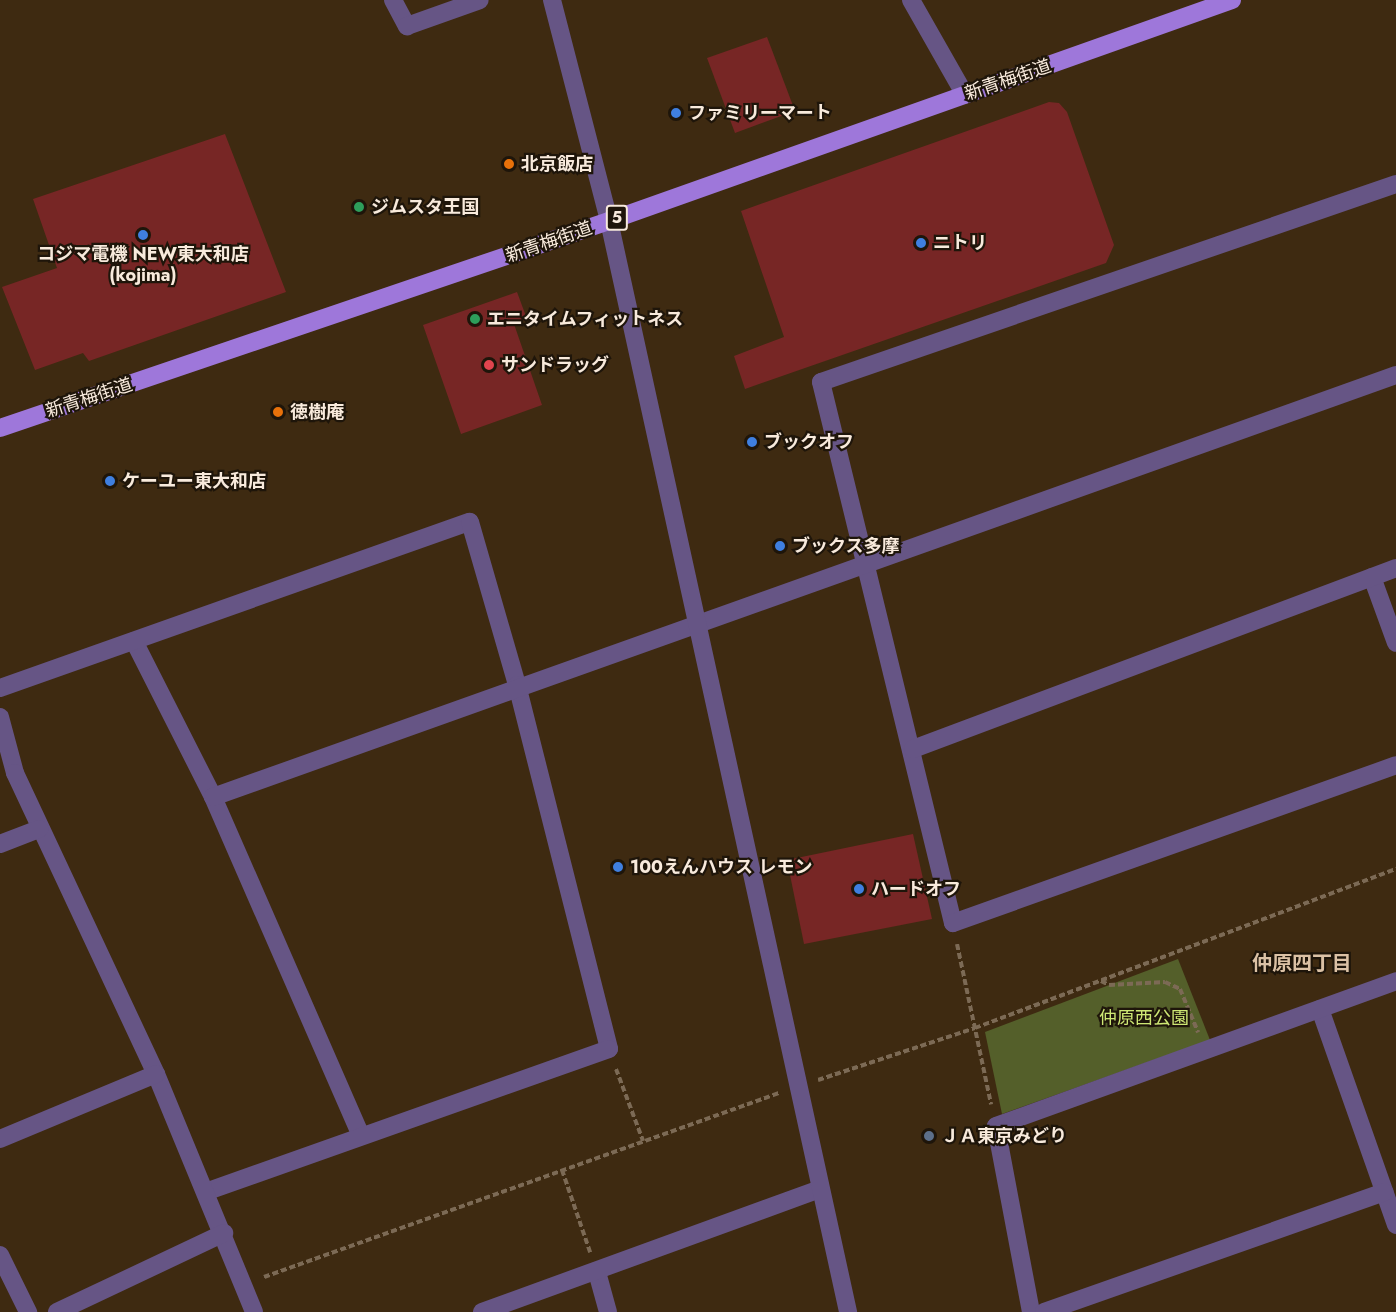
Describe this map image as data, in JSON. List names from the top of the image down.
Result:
{
  "streets": {
    "main road": ["新青梅街道", "5"]
  },
  "districts": ["仲原四丁目"],
  "parks": ["仲原西公園"],
  "places": [
    "ファミリーマート",
    "北京飯店",
    "ジムスタ王国",
    "コジマ電機 NEW東大和店 (kojima)",
    "ニトリ",
    "エニタイムフィットネス",
    "サンドラッグ",
    "徳樹庵",
    "ブックオフ",
    "ケーユー東大和店",
    "ブックス多摩",
    "100えんハウス レモン",
    "ハードオフ",
    "ＪＡ東京みどり"
  ]
}
